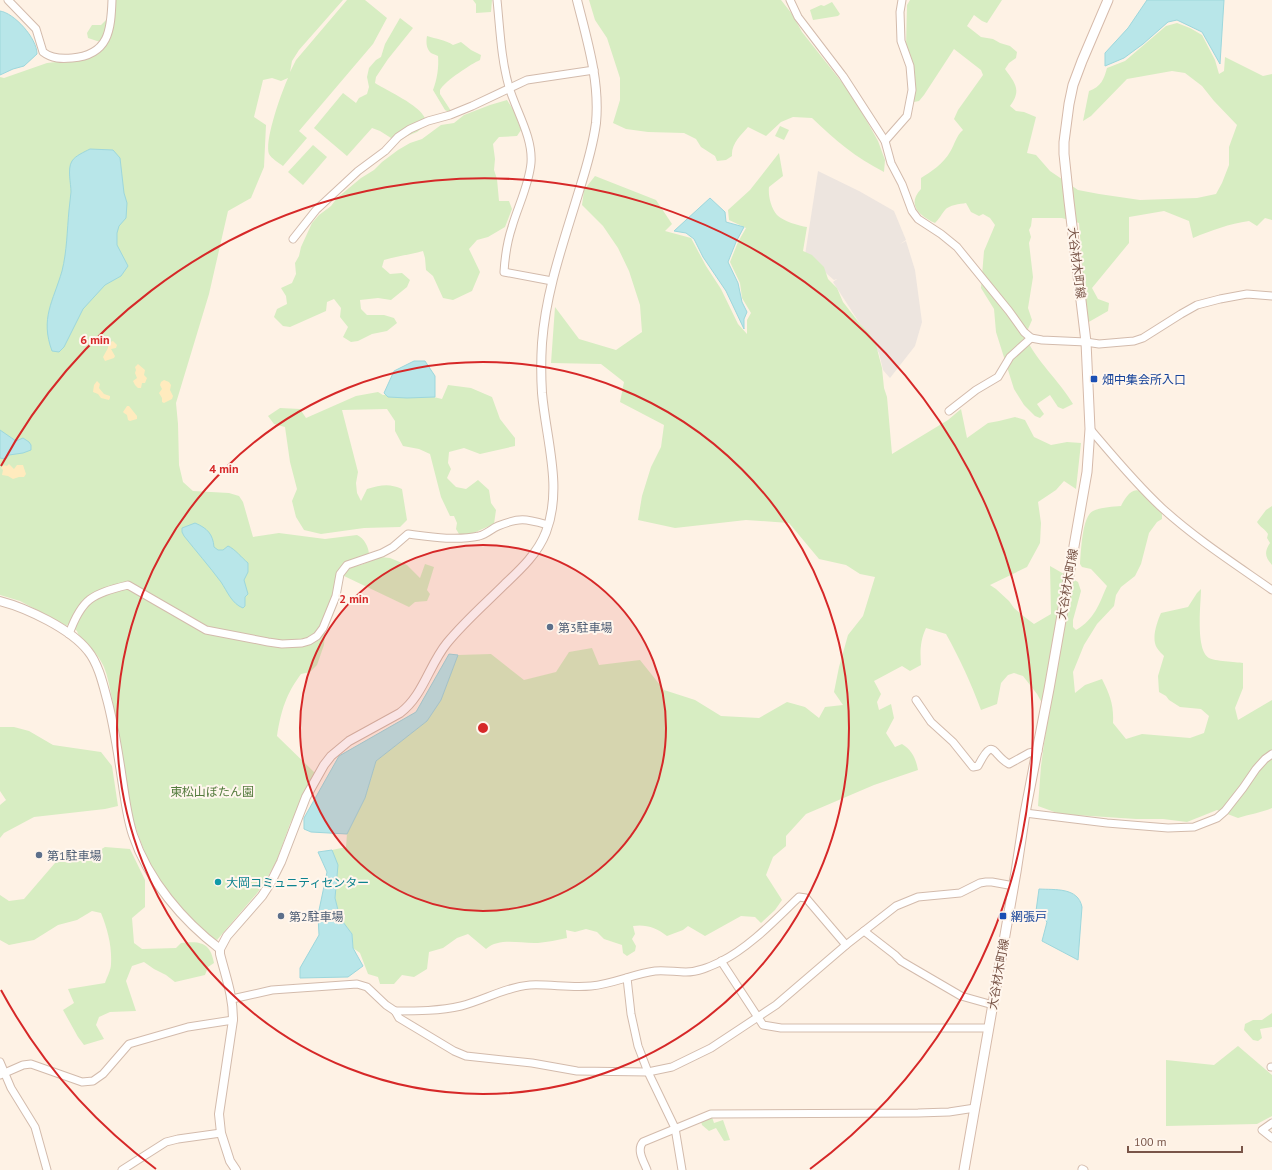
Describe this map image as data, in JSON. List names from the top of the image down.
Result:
{
  "streets": {
    "main road": ["大谷材木町線"]
  },
  "parks": ["東松山ぼたん園"],
  "places": {
    "transit": ["畑中集会所入口", "網張戸"],
    "other": [
      "第3駐車場",
      "第1駐車場",
      "大岡コミュニティセンター",
      "第2駐車場"
    ]
  },
  "scale_bar": "100 m",
  "rings": ["6 min", "4 min", "2 min"]
}
